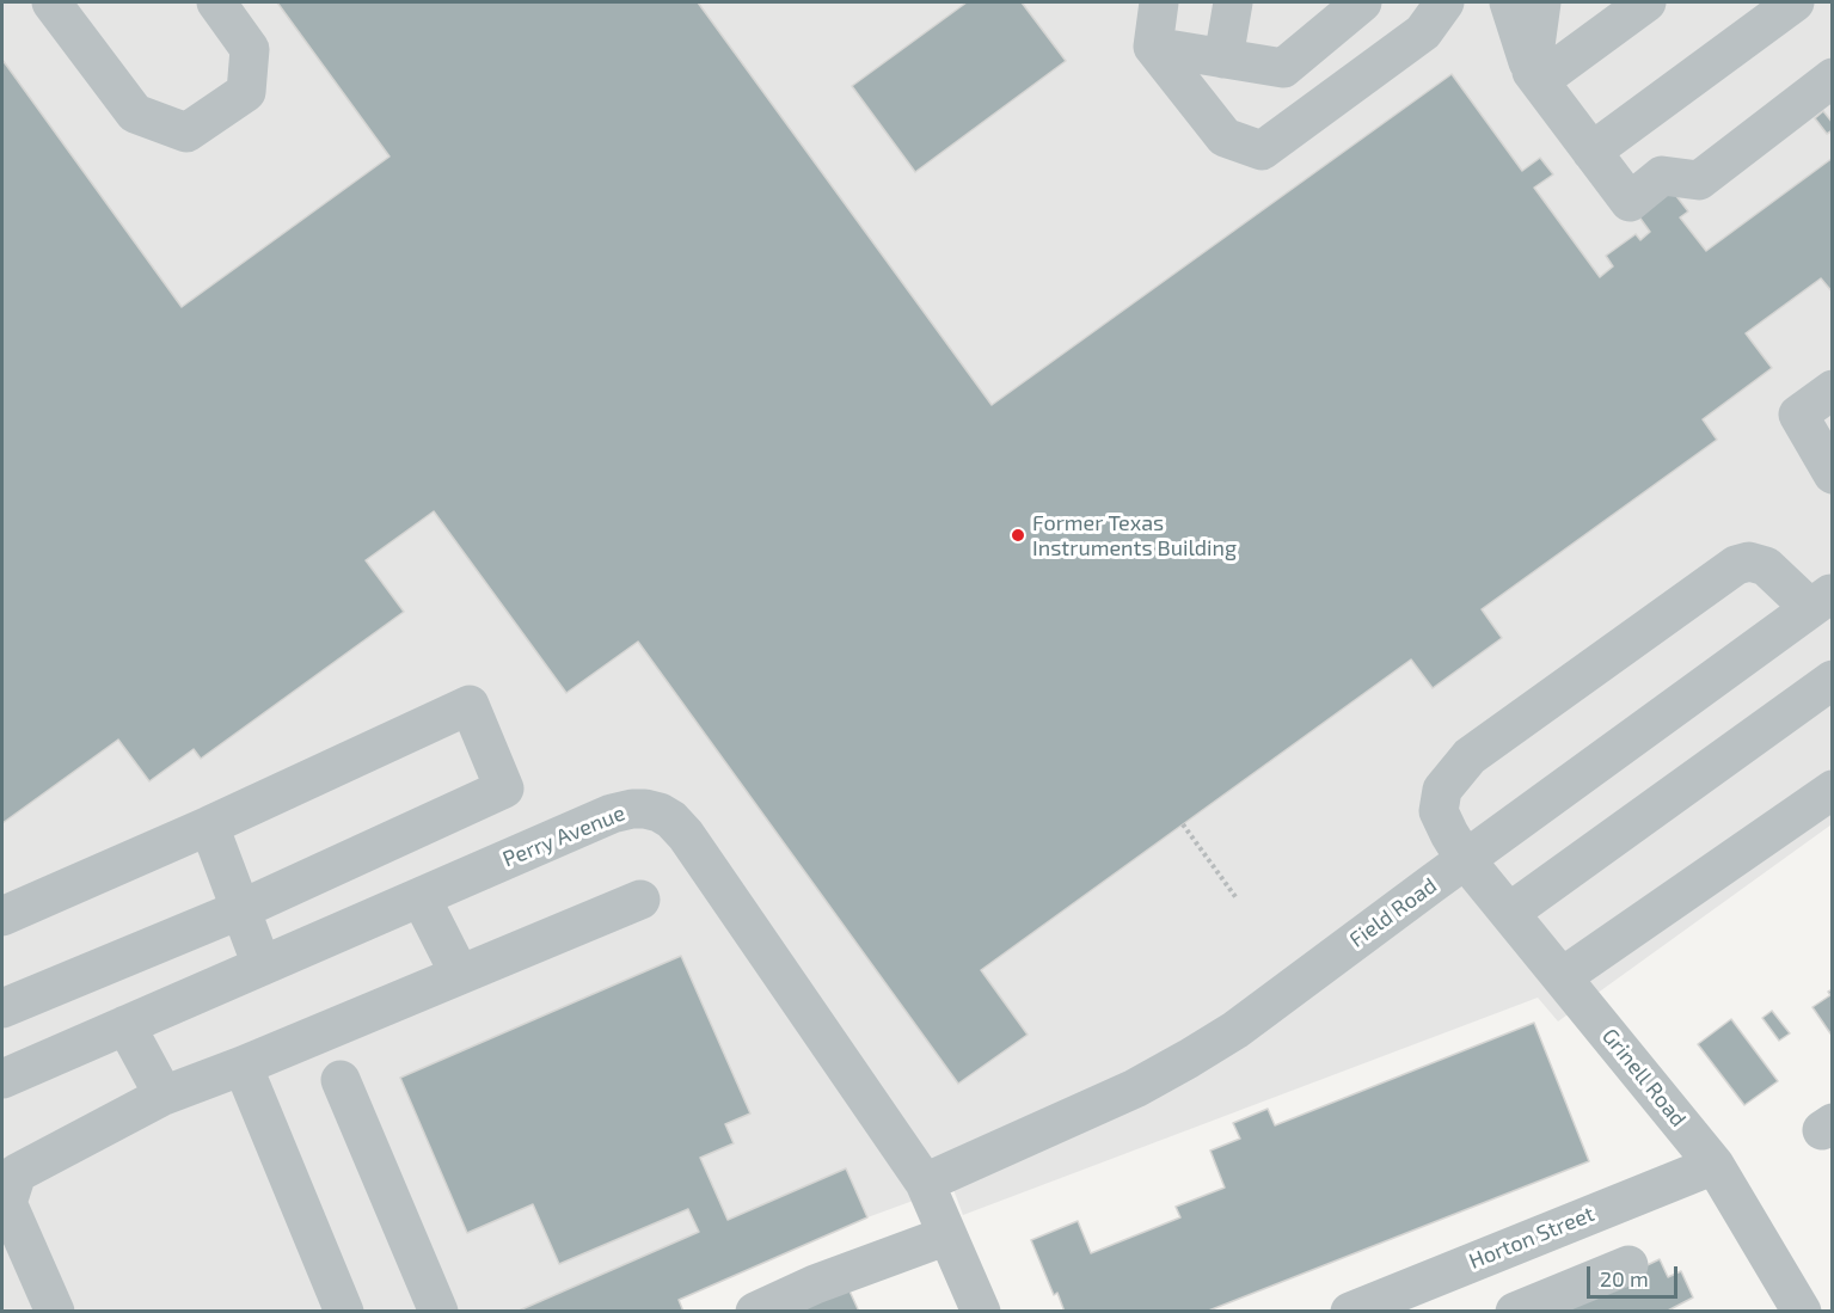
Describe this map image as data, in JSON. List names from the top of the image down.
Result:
{
  "streets": {
    "street": [
      "Perry Avenue",
      "Field Road",
      "Grinell Road",
      "Horton Street"
    ]
  },
  "crossings": [
    ["Perry Avenue", "Field Road"],
    ["Field Road", "Grinell Road"],
    ["Grinell Road", "Horton Street"]
  ],
  "places": ["Former Texas Instruments Building"],
  "scale_bar": "20 m"
}
